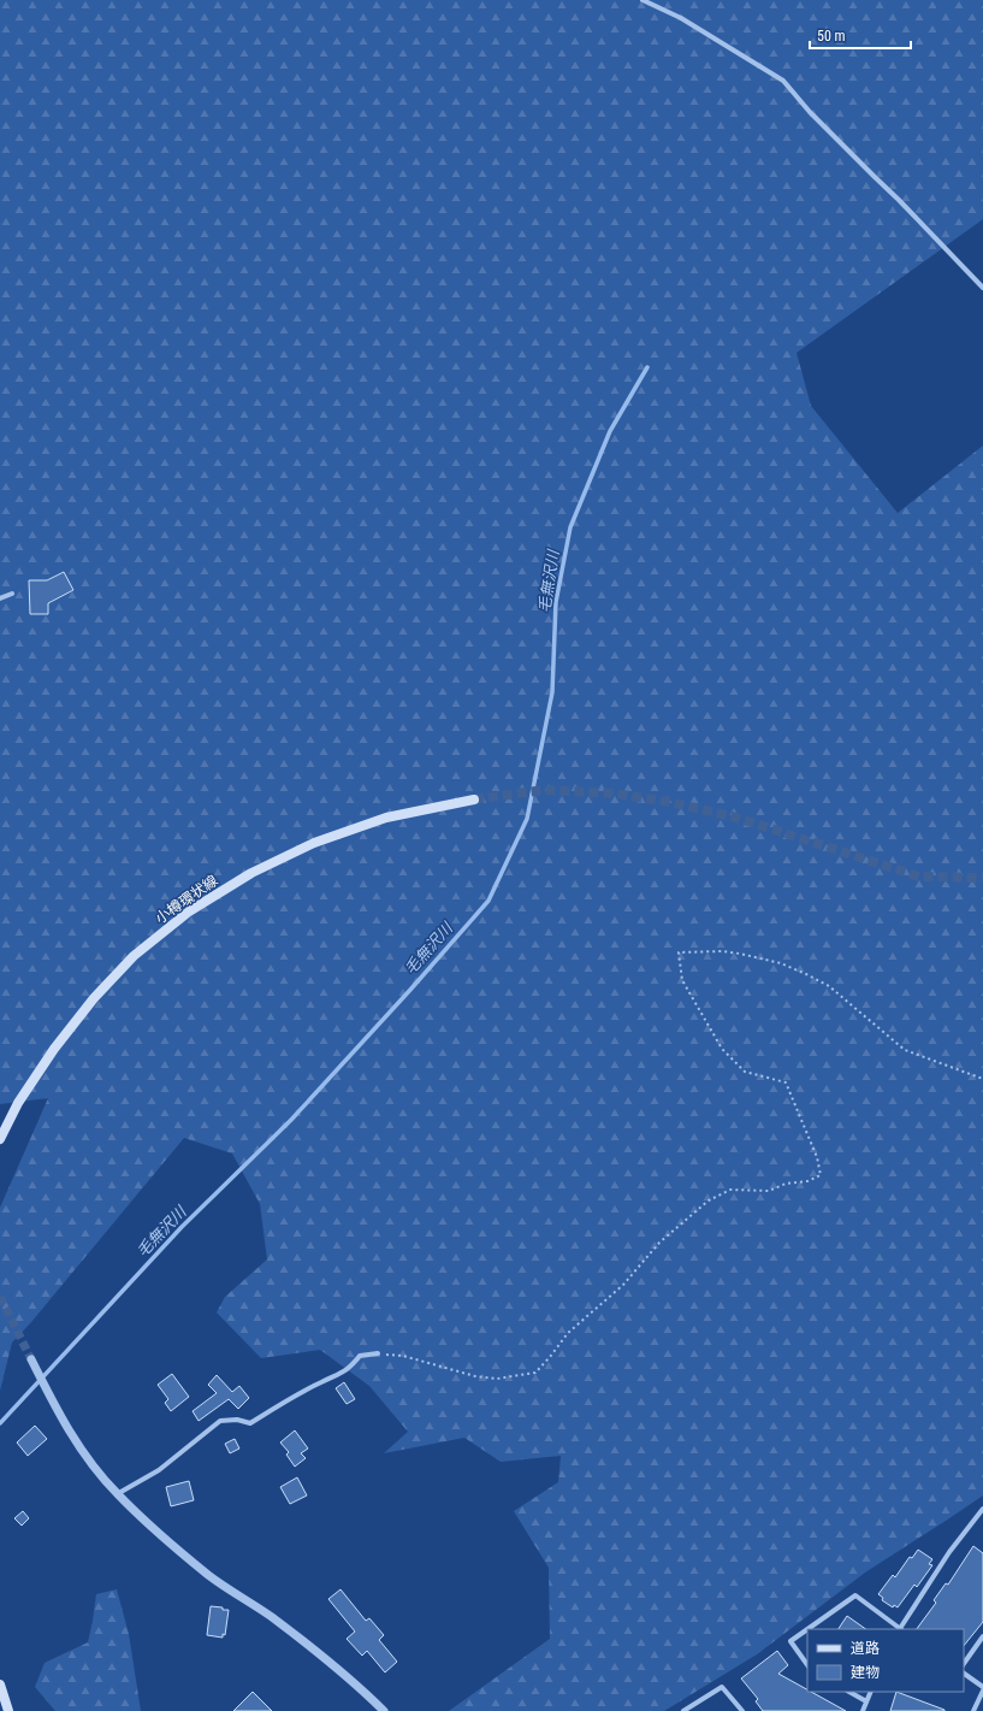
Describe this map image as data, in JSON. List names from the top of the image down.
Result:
{
  "streets": {
    "main road": ["小樽環状線"]
  },
  "water": ["毛無沢川"],
  "legend": ["道路", "建物"],
  "scale_bar": "50 m"
}
